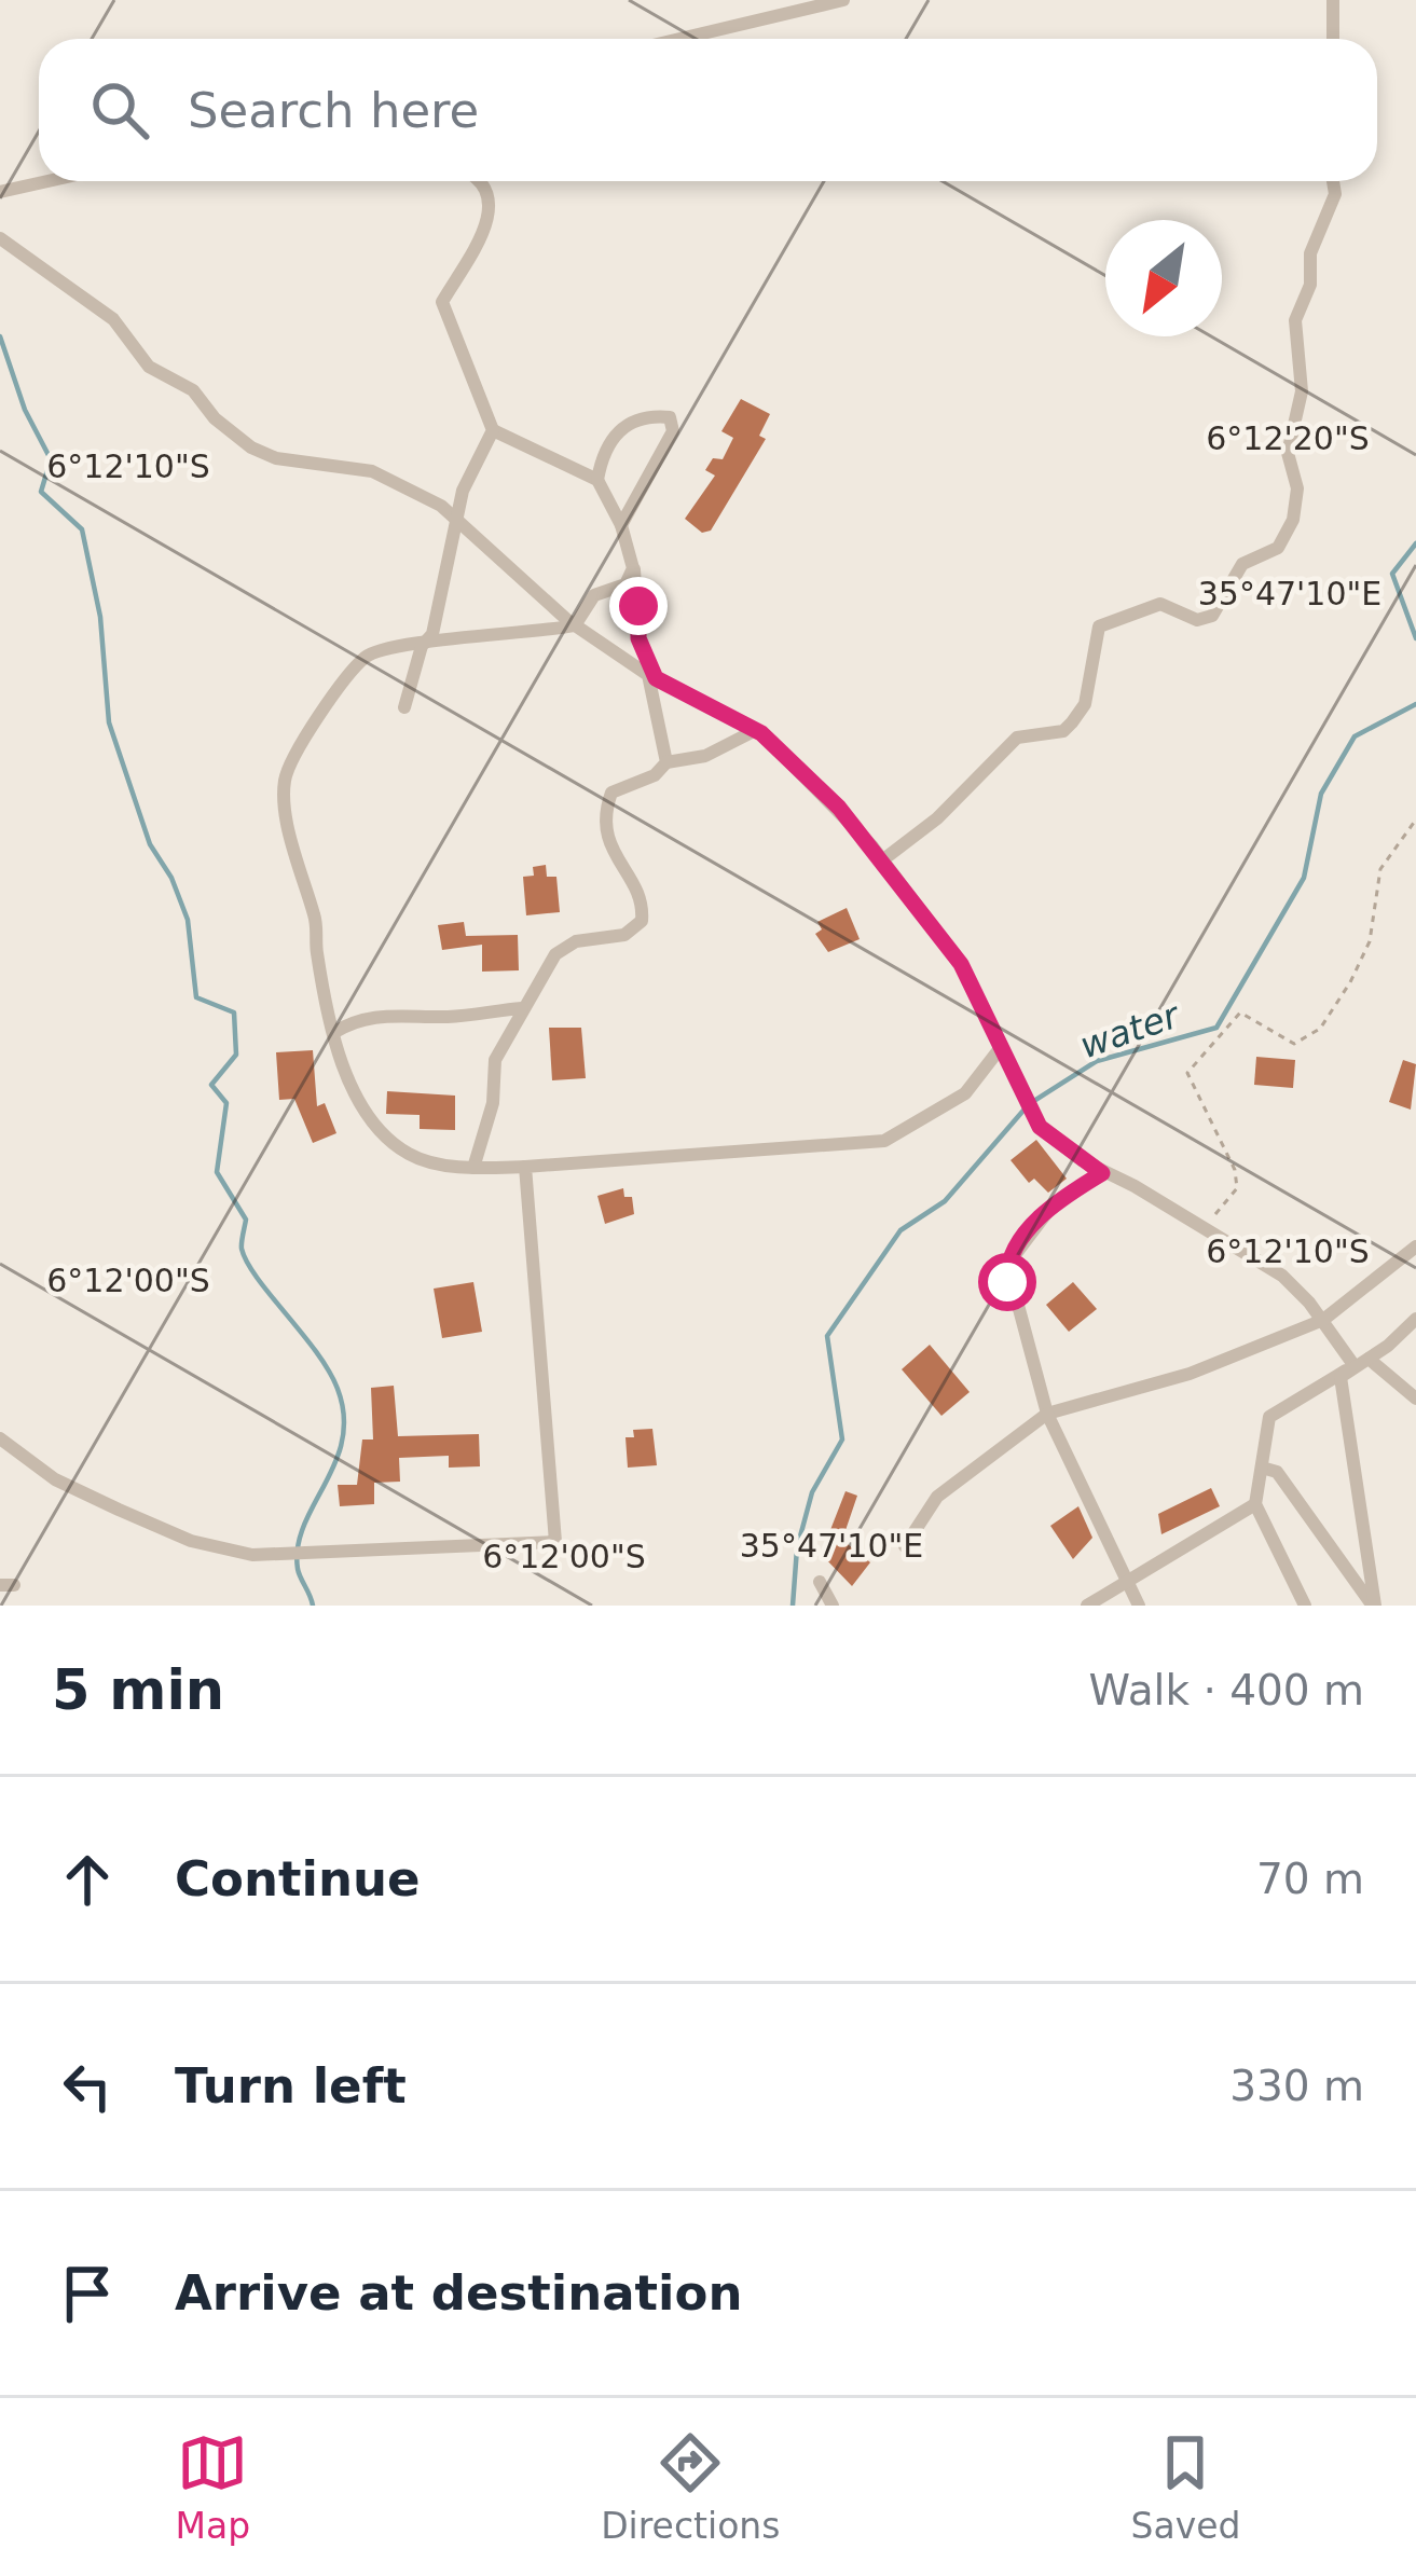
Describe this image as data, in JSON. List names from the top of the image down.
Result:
{
  "water": ["water"],
  "north": "bottom left",
  "page": {
    "search": "Search here",
    "heading": ["5 min", "Walk · 400 m"],
    "list": [
      ["Continue", "70 m"],
      ["Turn left", "330 m"],
      "Arrive at destination"
    ],
    "nav": ["Map", "Directions", "Saved"]
  },
  "coordinates": [
    "6°12'20\"S",
    "6°12'10\"S",
    "35°47'10\"E",
    "6°12'00\"S"
  ]
}
